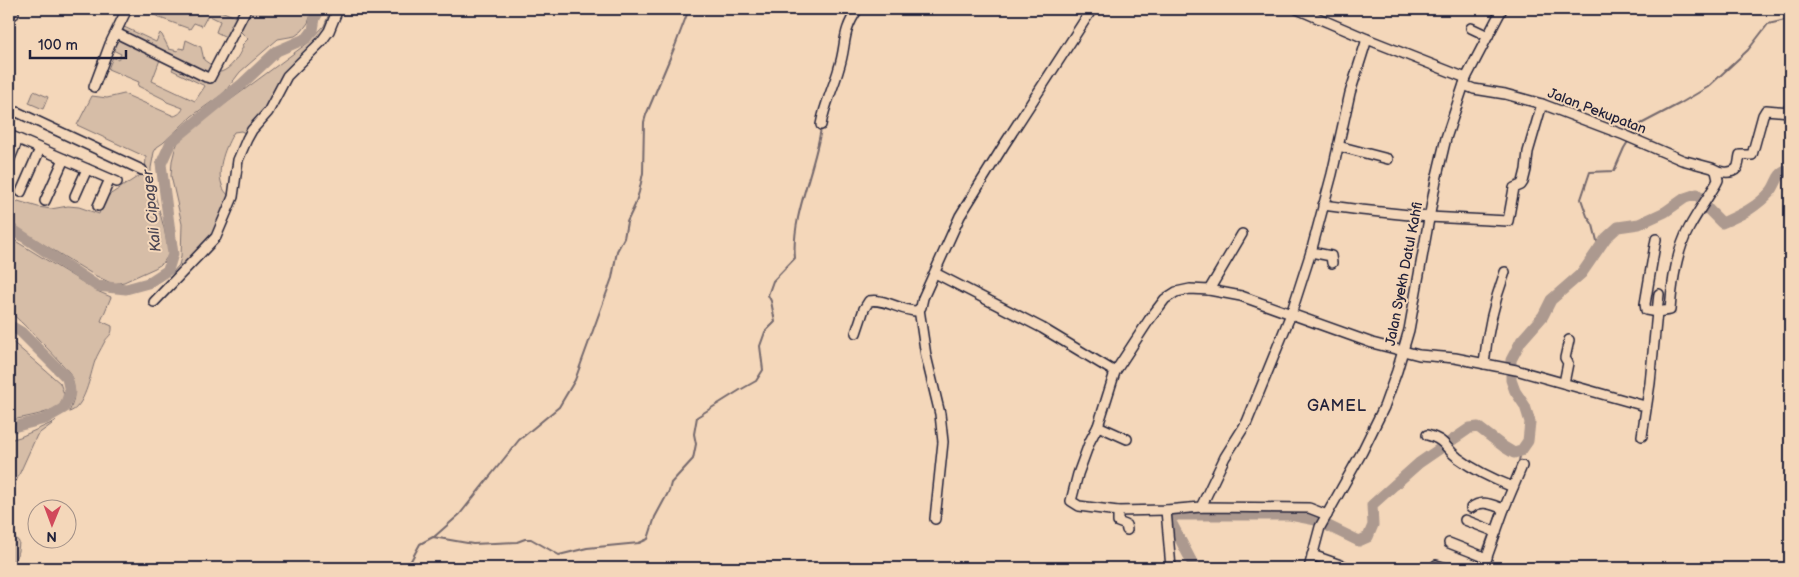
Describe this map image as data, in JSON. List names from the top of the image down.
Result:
{
  "streets": {
    "street": ["Jalan Pekupatan", "Jalan Syekh Datul Kahfi"]
  },
  "crossings": [
    ["Jalan Pekupatan", "Jalan Syekh Datul Kahfi"]
  ],
  "districts": ["GAMEL"],
  "water": ["Kali Cipager"],
  "scale_bar": "100 m",
  "north": "bottom"
}
